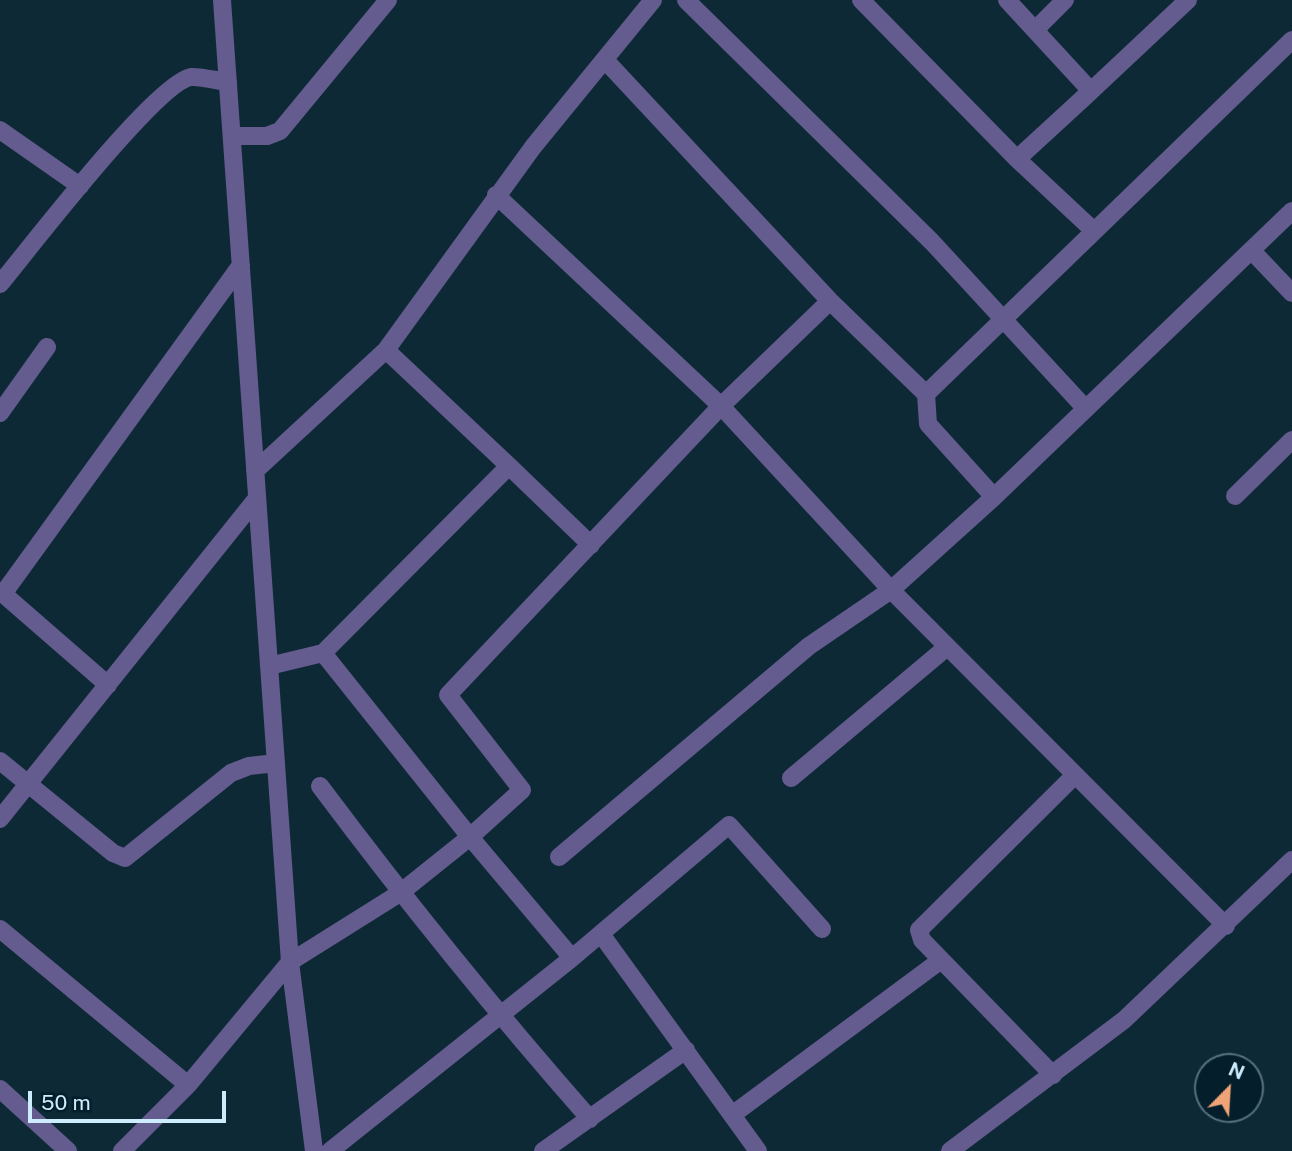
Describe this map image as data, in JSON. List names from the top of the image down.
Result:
{
  "scale_bar": "50 m",
  "north": "top right"
}
